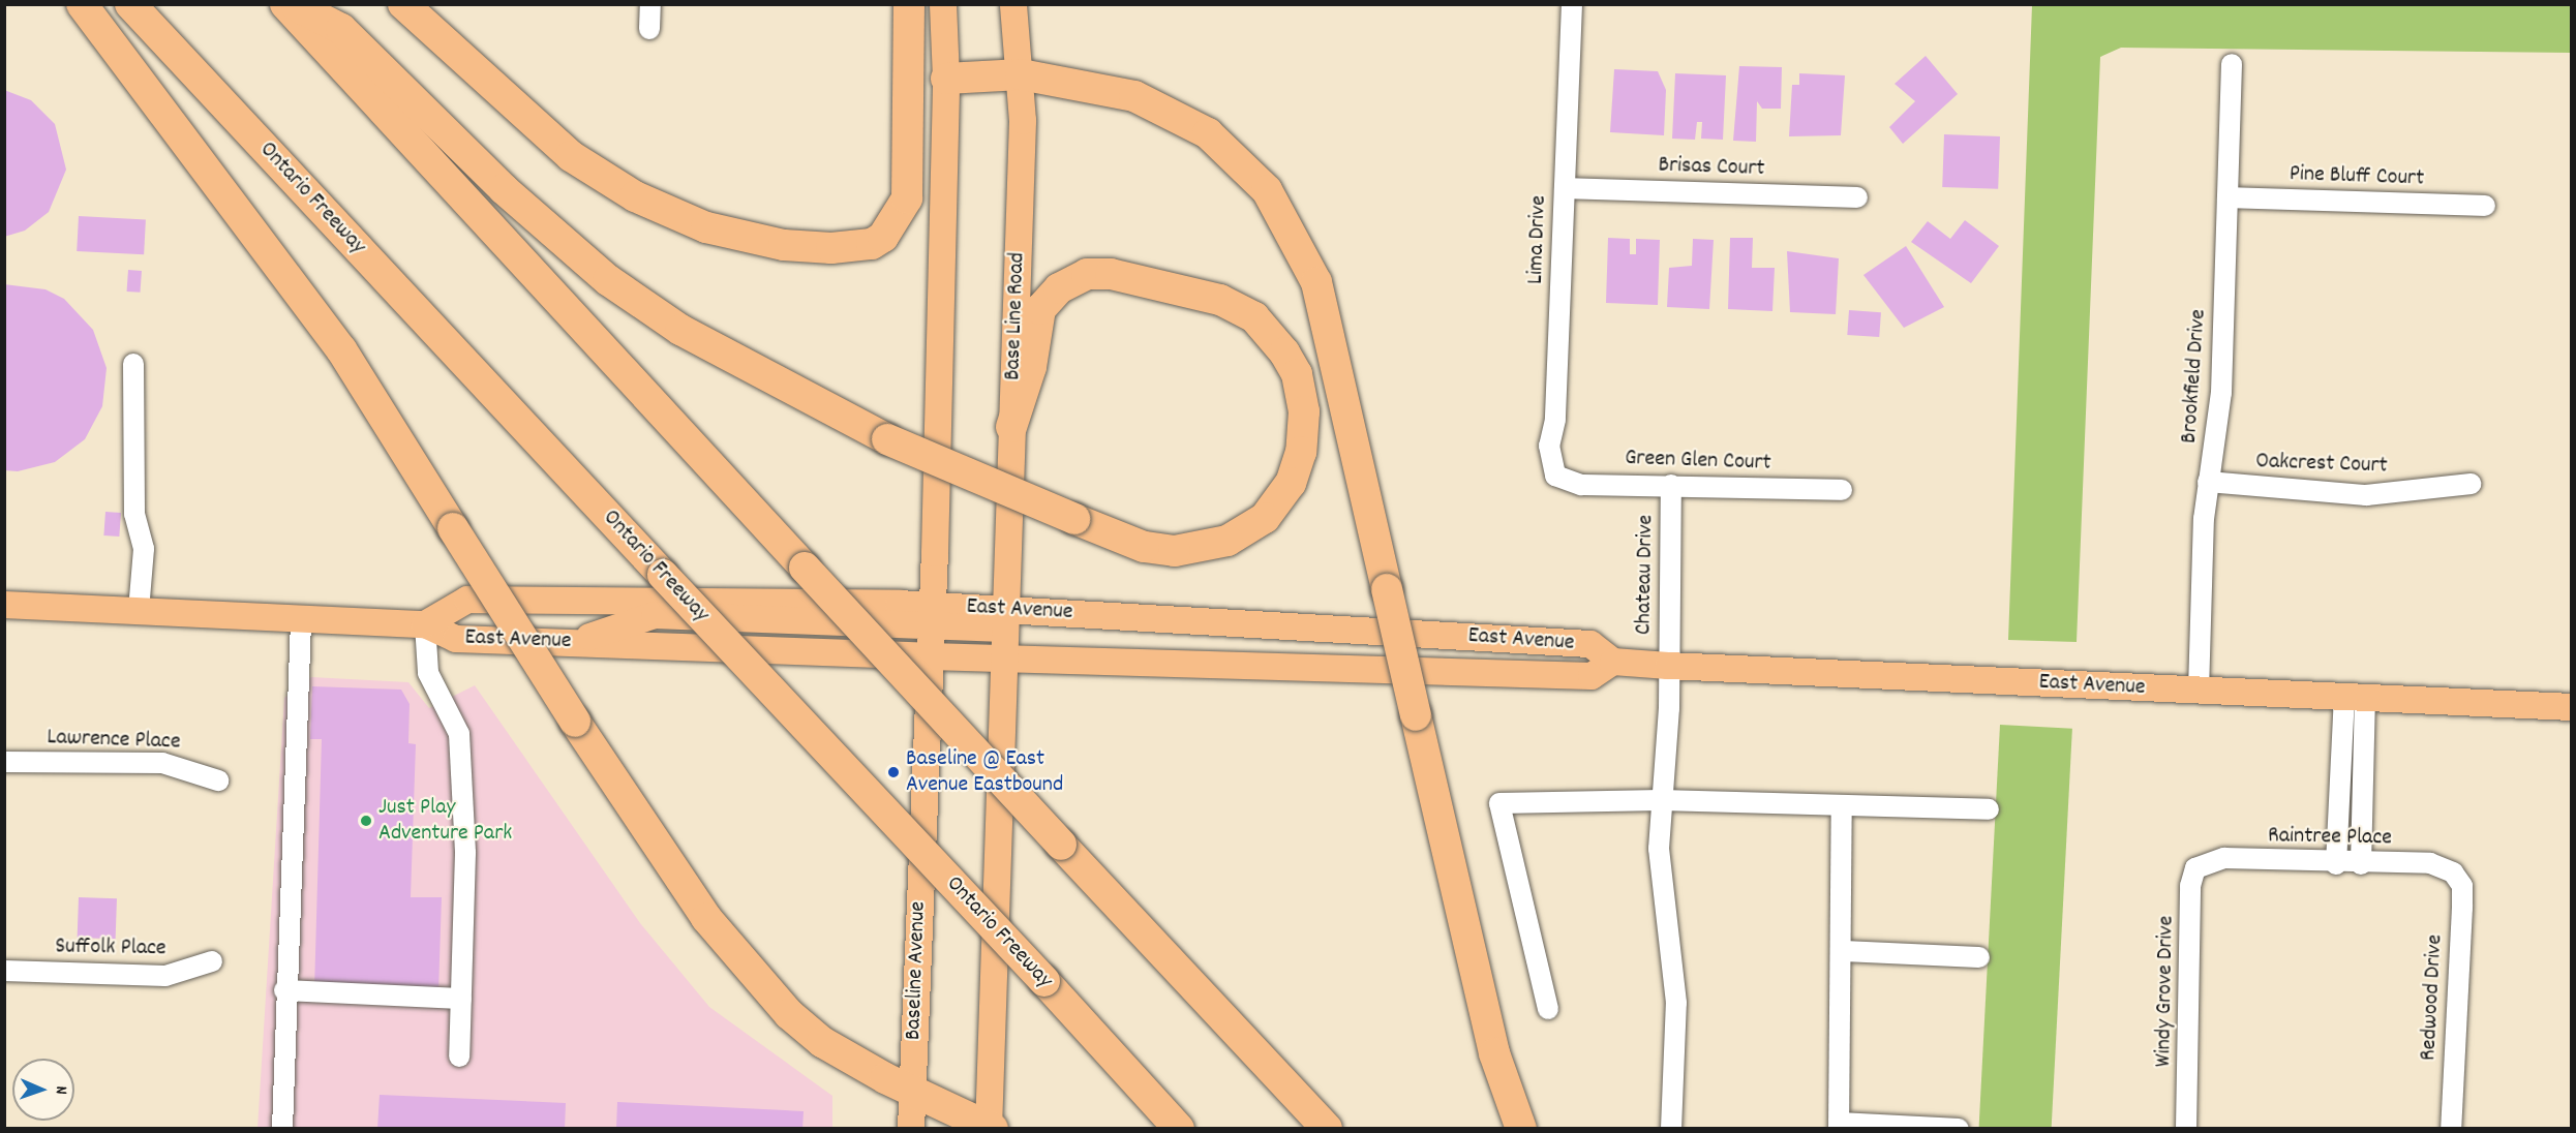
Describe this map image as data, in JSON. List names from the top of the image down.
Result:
{
  "streets": {
    "highway": ["Ontario Freeway"],
    "main road": ["Base Line Road", "East Avenue", "Baseline Avenue"],
    "street": [
      "Brisas Court",
      "Pine Bluff Court",
      "Lima Drive",
      "Brookfield Drive",
      "Green Glen Court",
      "Oakcrest Court",
      "Chateau Drive",
      "Lawrence Place",
      "Raintree Place",
      "Suffolk Place",
      "Windy Grove Drive",
      "Redwood Drive"
    ]
  },
  "crossings": [
    ["Brisas Court", "Lima Drive"],
    ["Pine Bluff Court", "Brookfield Drive"],
    ["Lima Drive", "Green Glen Court"],
    ["Base Line Road", "East Avenue"],
    ["Brookfield Drive", "Oakcrest Court"],
    ["Brookfield Drive", "East Avenue"],
    ["Green Glen Court", "Chateau Drive"],
    ["Chateau Drive", "East Avenue"],
    ["East Avenue", "Baseline Avenue"],
    ["Raintree Place", "Windy Grove Drive"],
    ["Raintree Place", "Redwood Drive"]
  ],
  "places": ["Baseline @ East Avenue Eastbound", "Just Play Adventure Park"],
  "north": "right"
}
